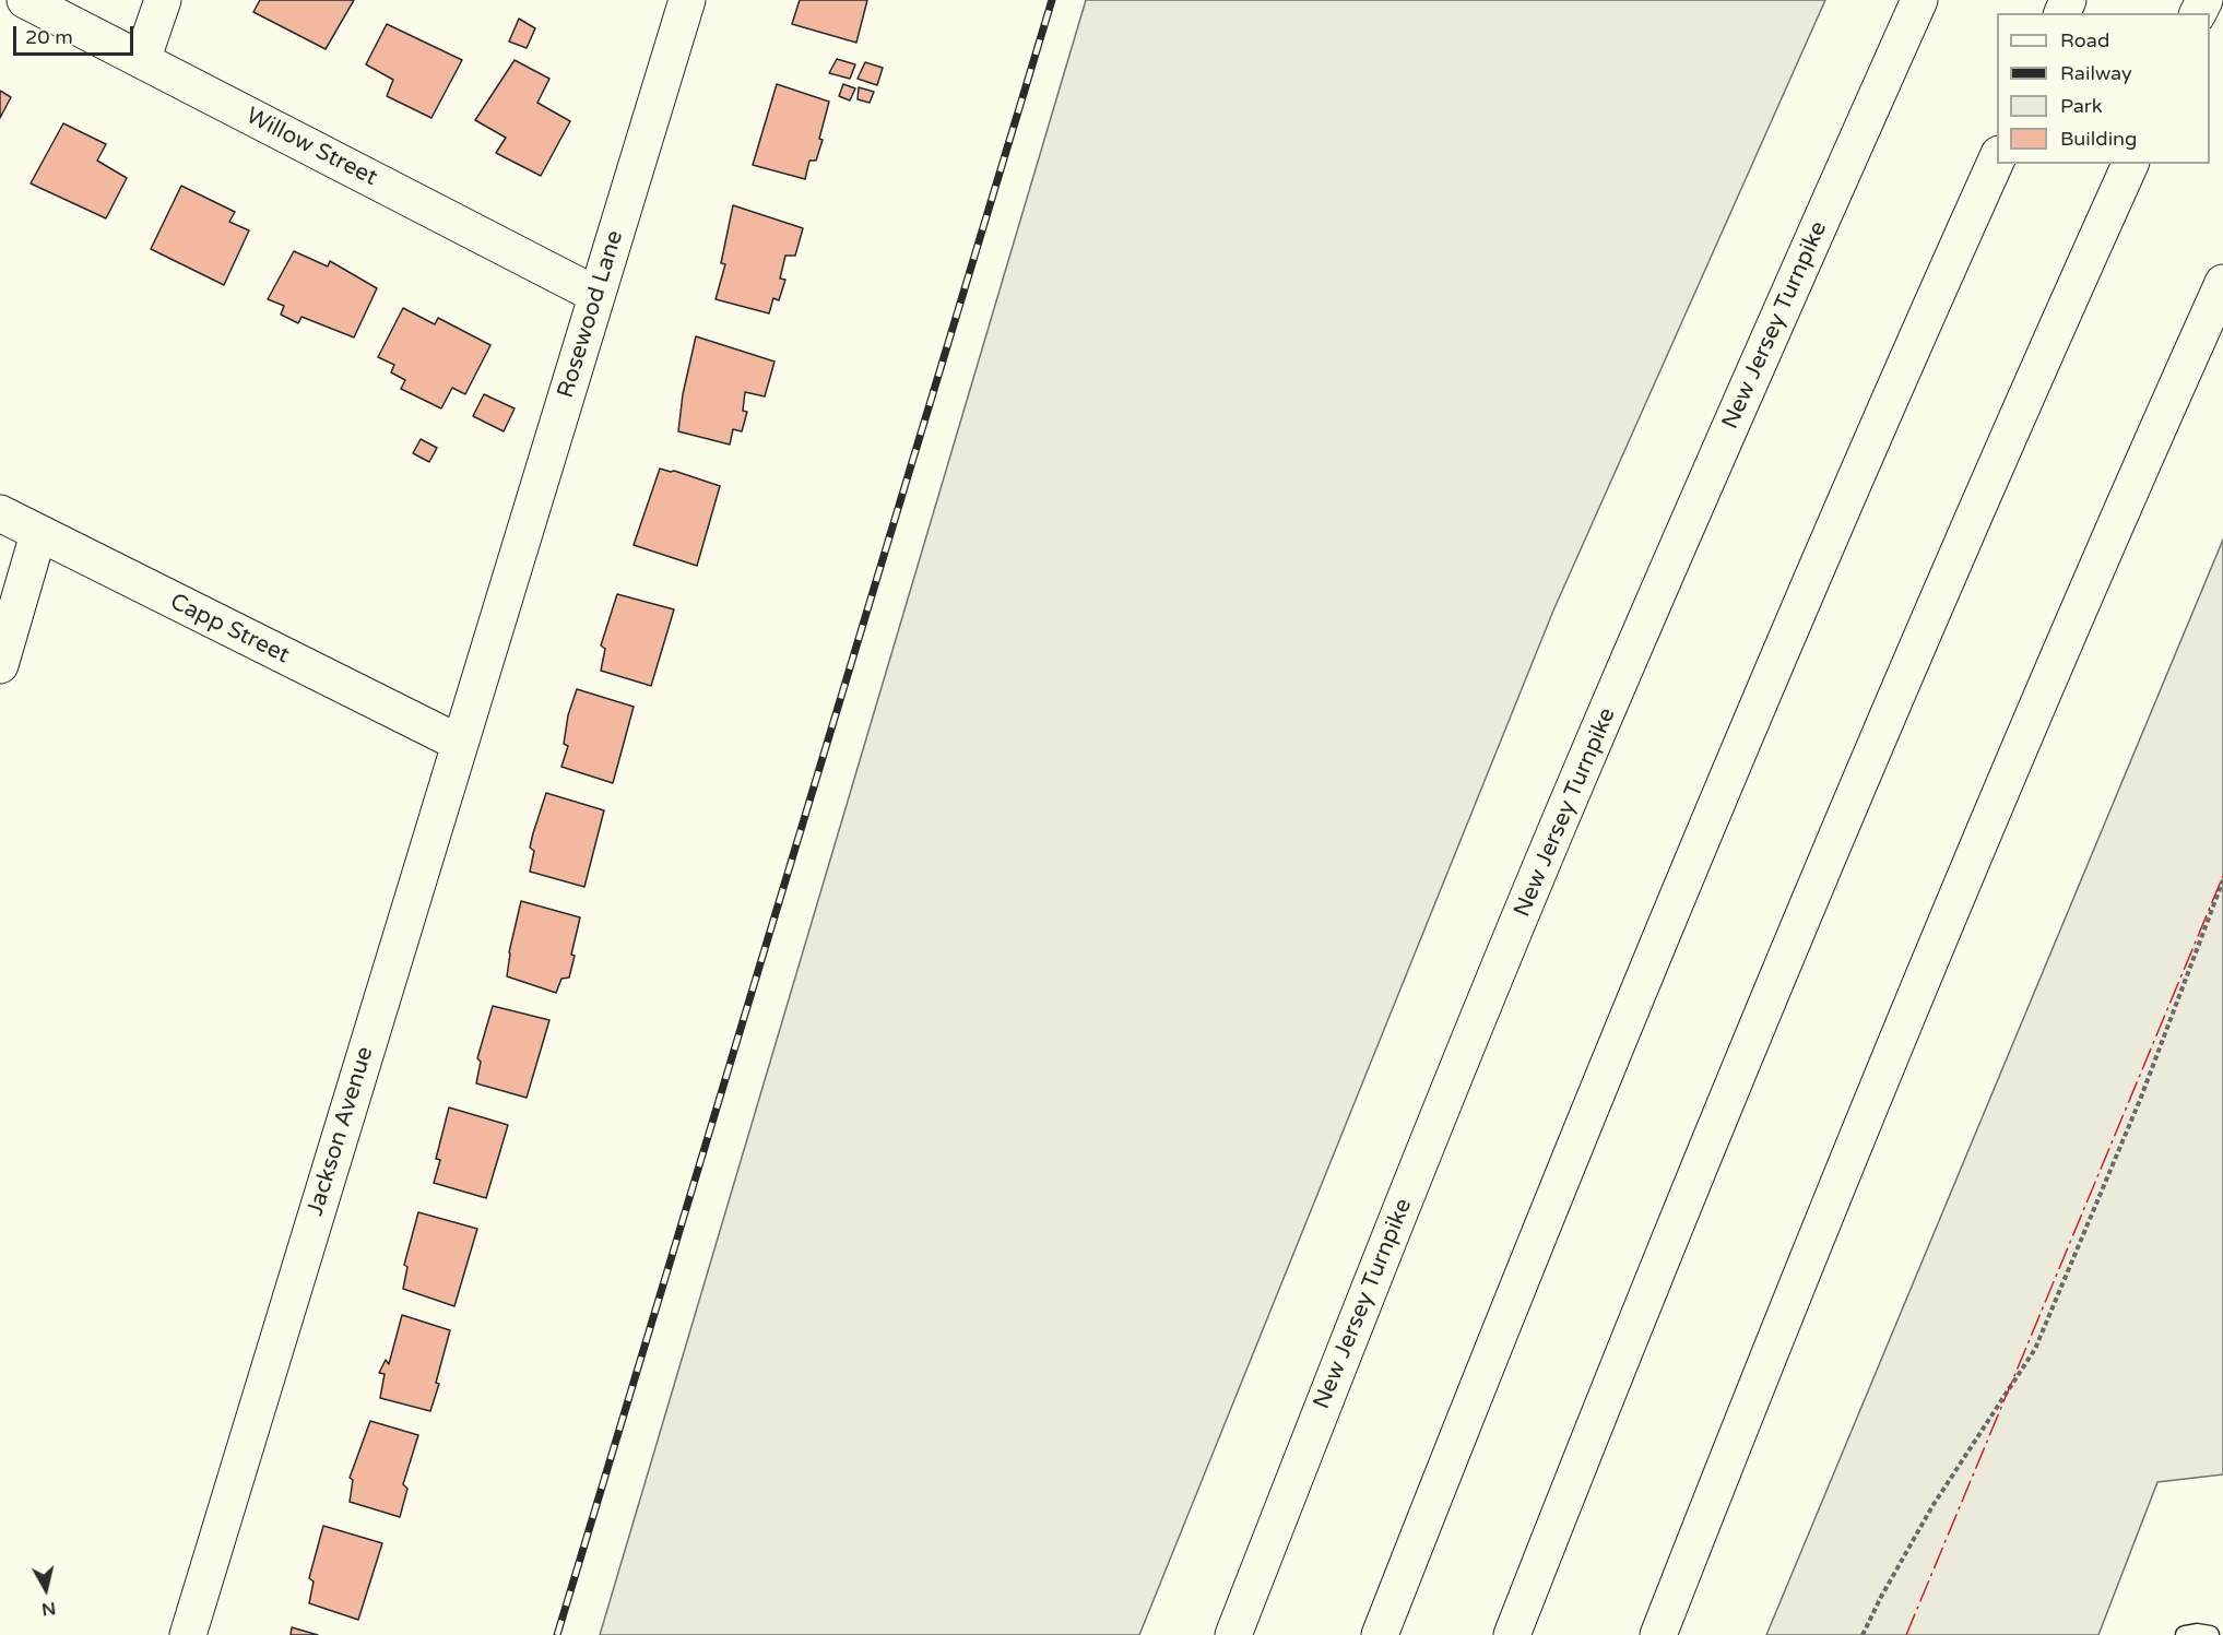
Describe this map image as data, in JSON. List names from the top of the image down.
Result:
{
  "streets": {
    "main road": [
      "Willow Street",
      "Rosewood Lane",
      "New Jersey Turnpike",
      "Capp Street",
      "Jackson Avenue"
    ]
  },
  "crossings": [
    ["Willow Street", "Rosewood Lane"],
    ["Rosewood Lane", "Jackson Avenue"],
    ["Capp Street", "Jackson Avenue"]
  ],
  "legend": [
    "Road",
    "Railway",
    "Park",
    "Building"
  ],
  "scale_bar": "20 m",
  "north": "bottom"
}
